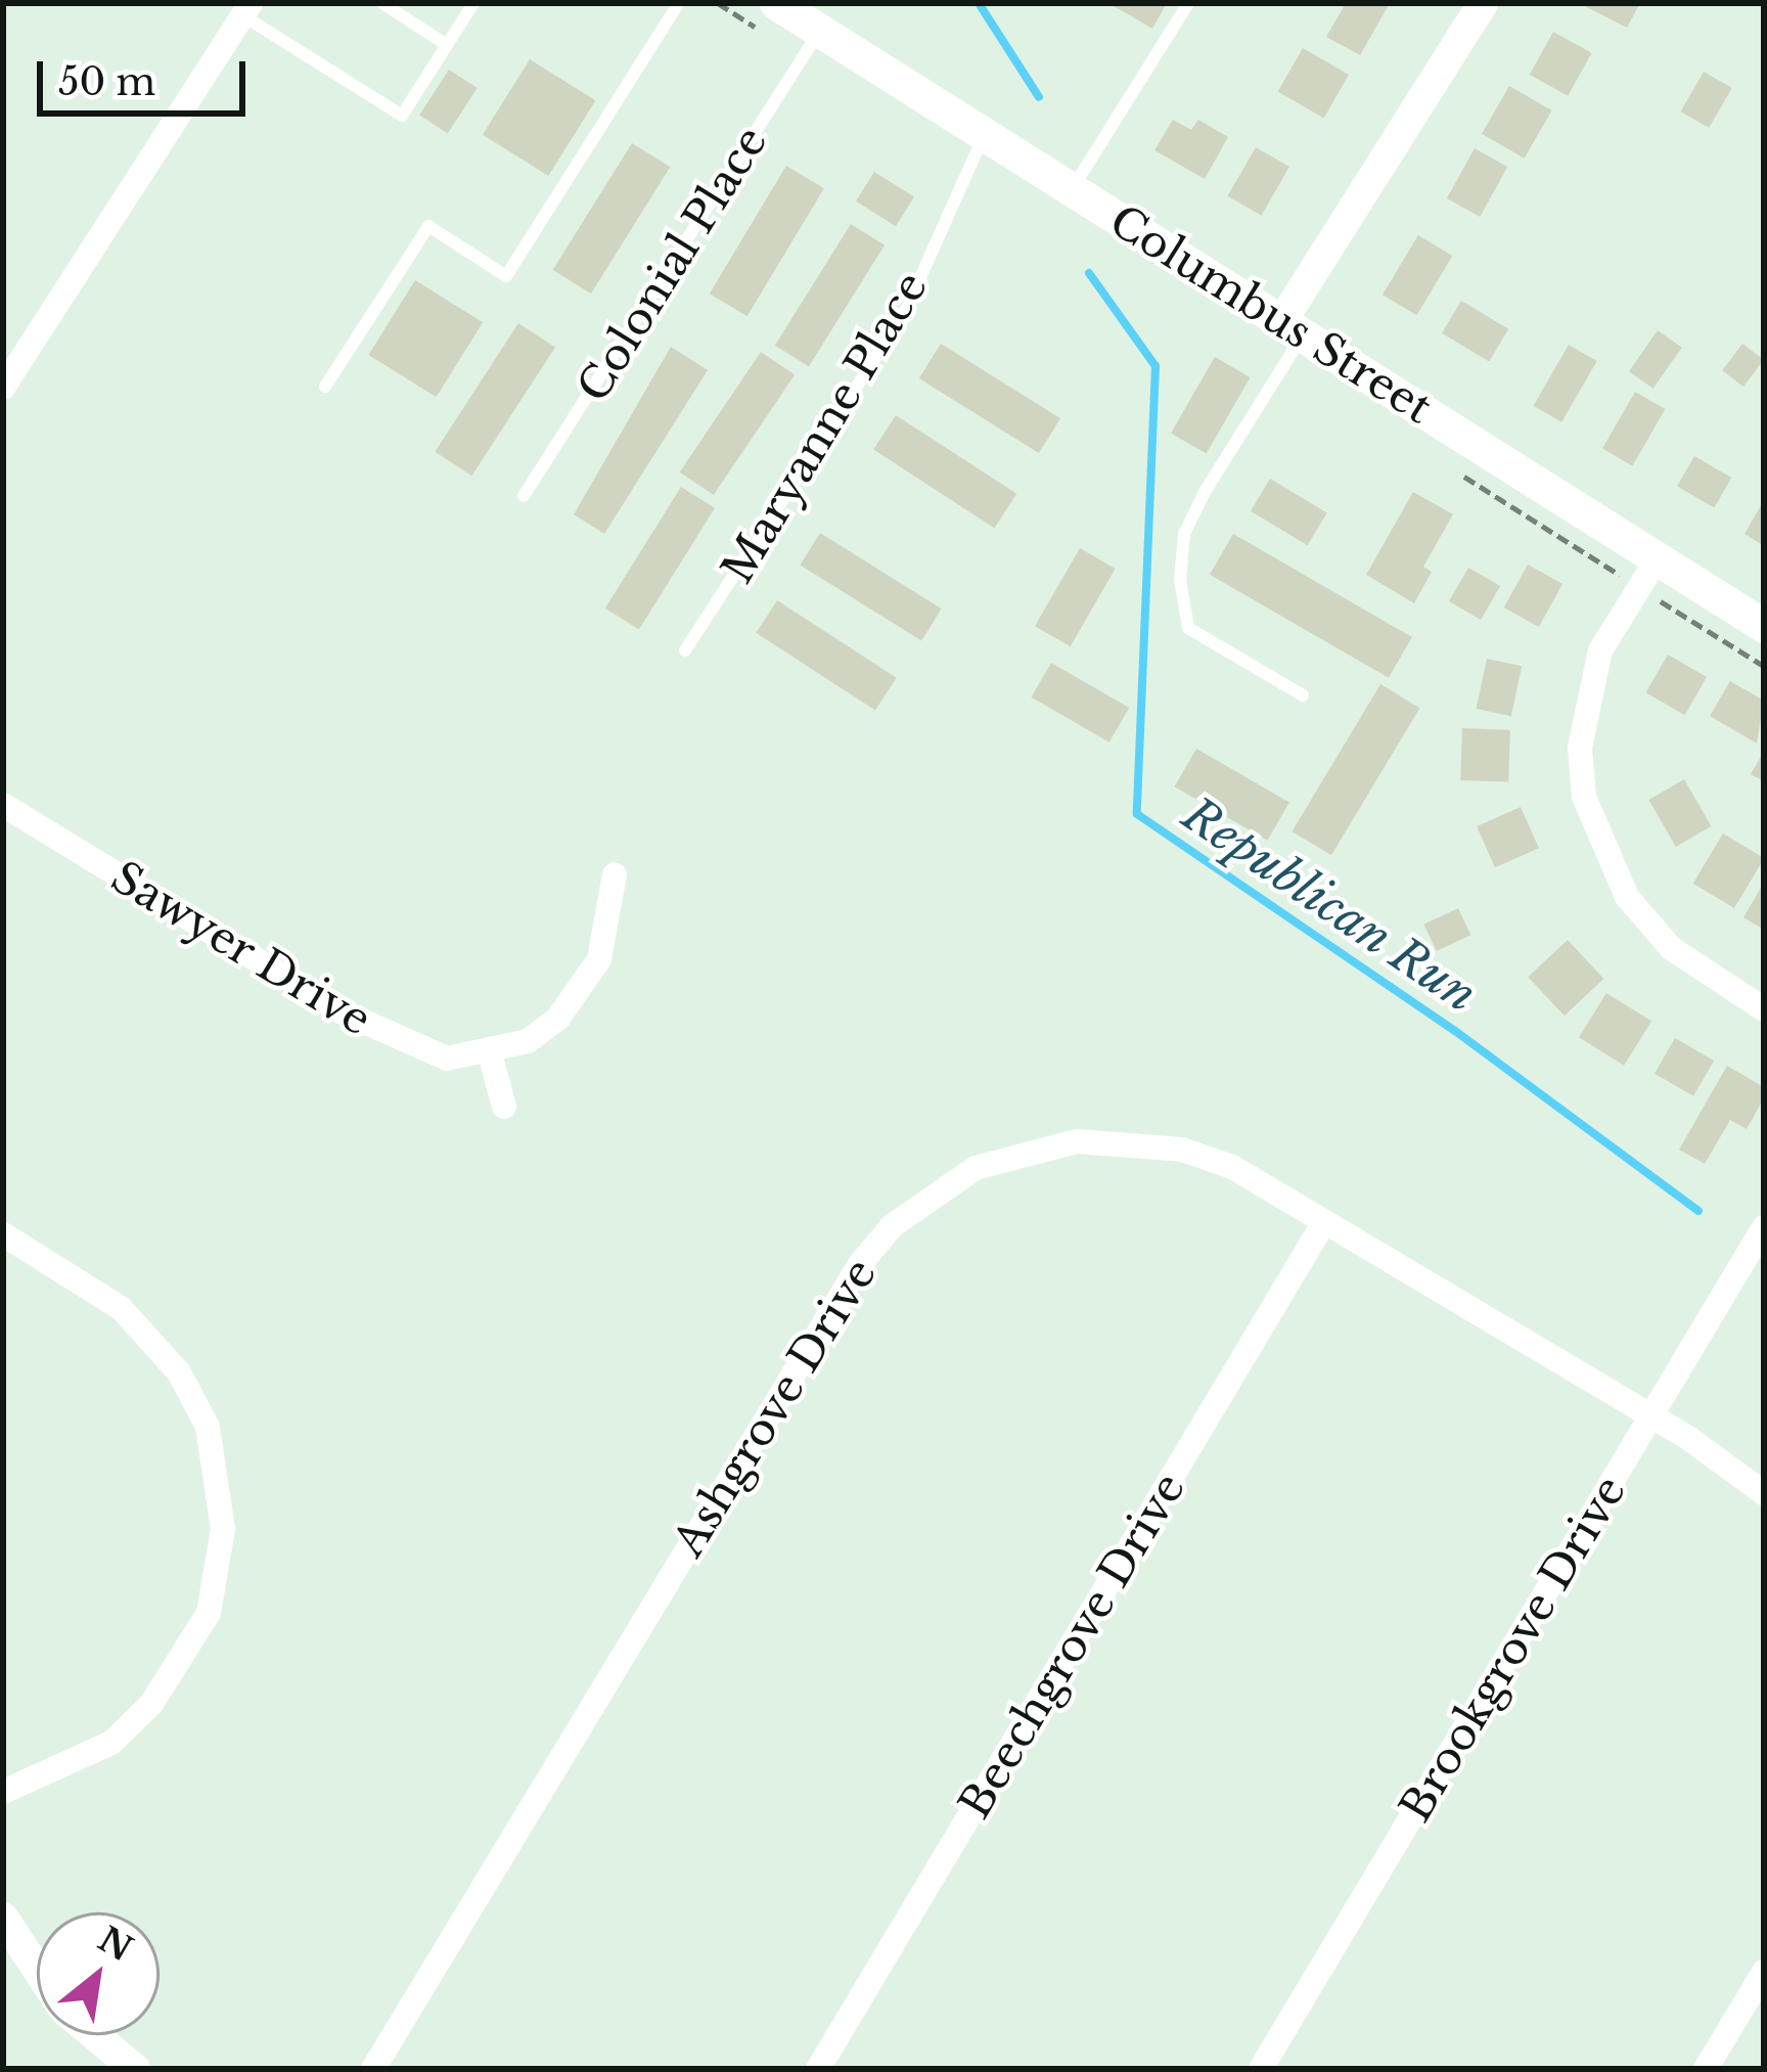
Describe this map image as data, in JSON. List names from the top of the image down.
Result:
{
  "streets": {
    "main road": ["Columbus Street"],
    "street": [
      "Sawyer Drive",
      "Ashgrove Drive",
      "Beechgrove Drive",
      "Brookgrove Drive"
    ],
    "lane": ["Colonial Place", "Maryanne Place"]
  },
  "crossings": [
    ["Colonial Place", "Columbus Street"],
    ["Columbus Street", "Maryanne Place"],
    ["Ashgrove Drive", "Beechgrove Drive"],
    ["Ashgrove Drive", "Brookgrove Drive"]
  ],
  "water": ["Republican Run"],
  "scale_bar": "50 m",
  "north": "top right"
}
